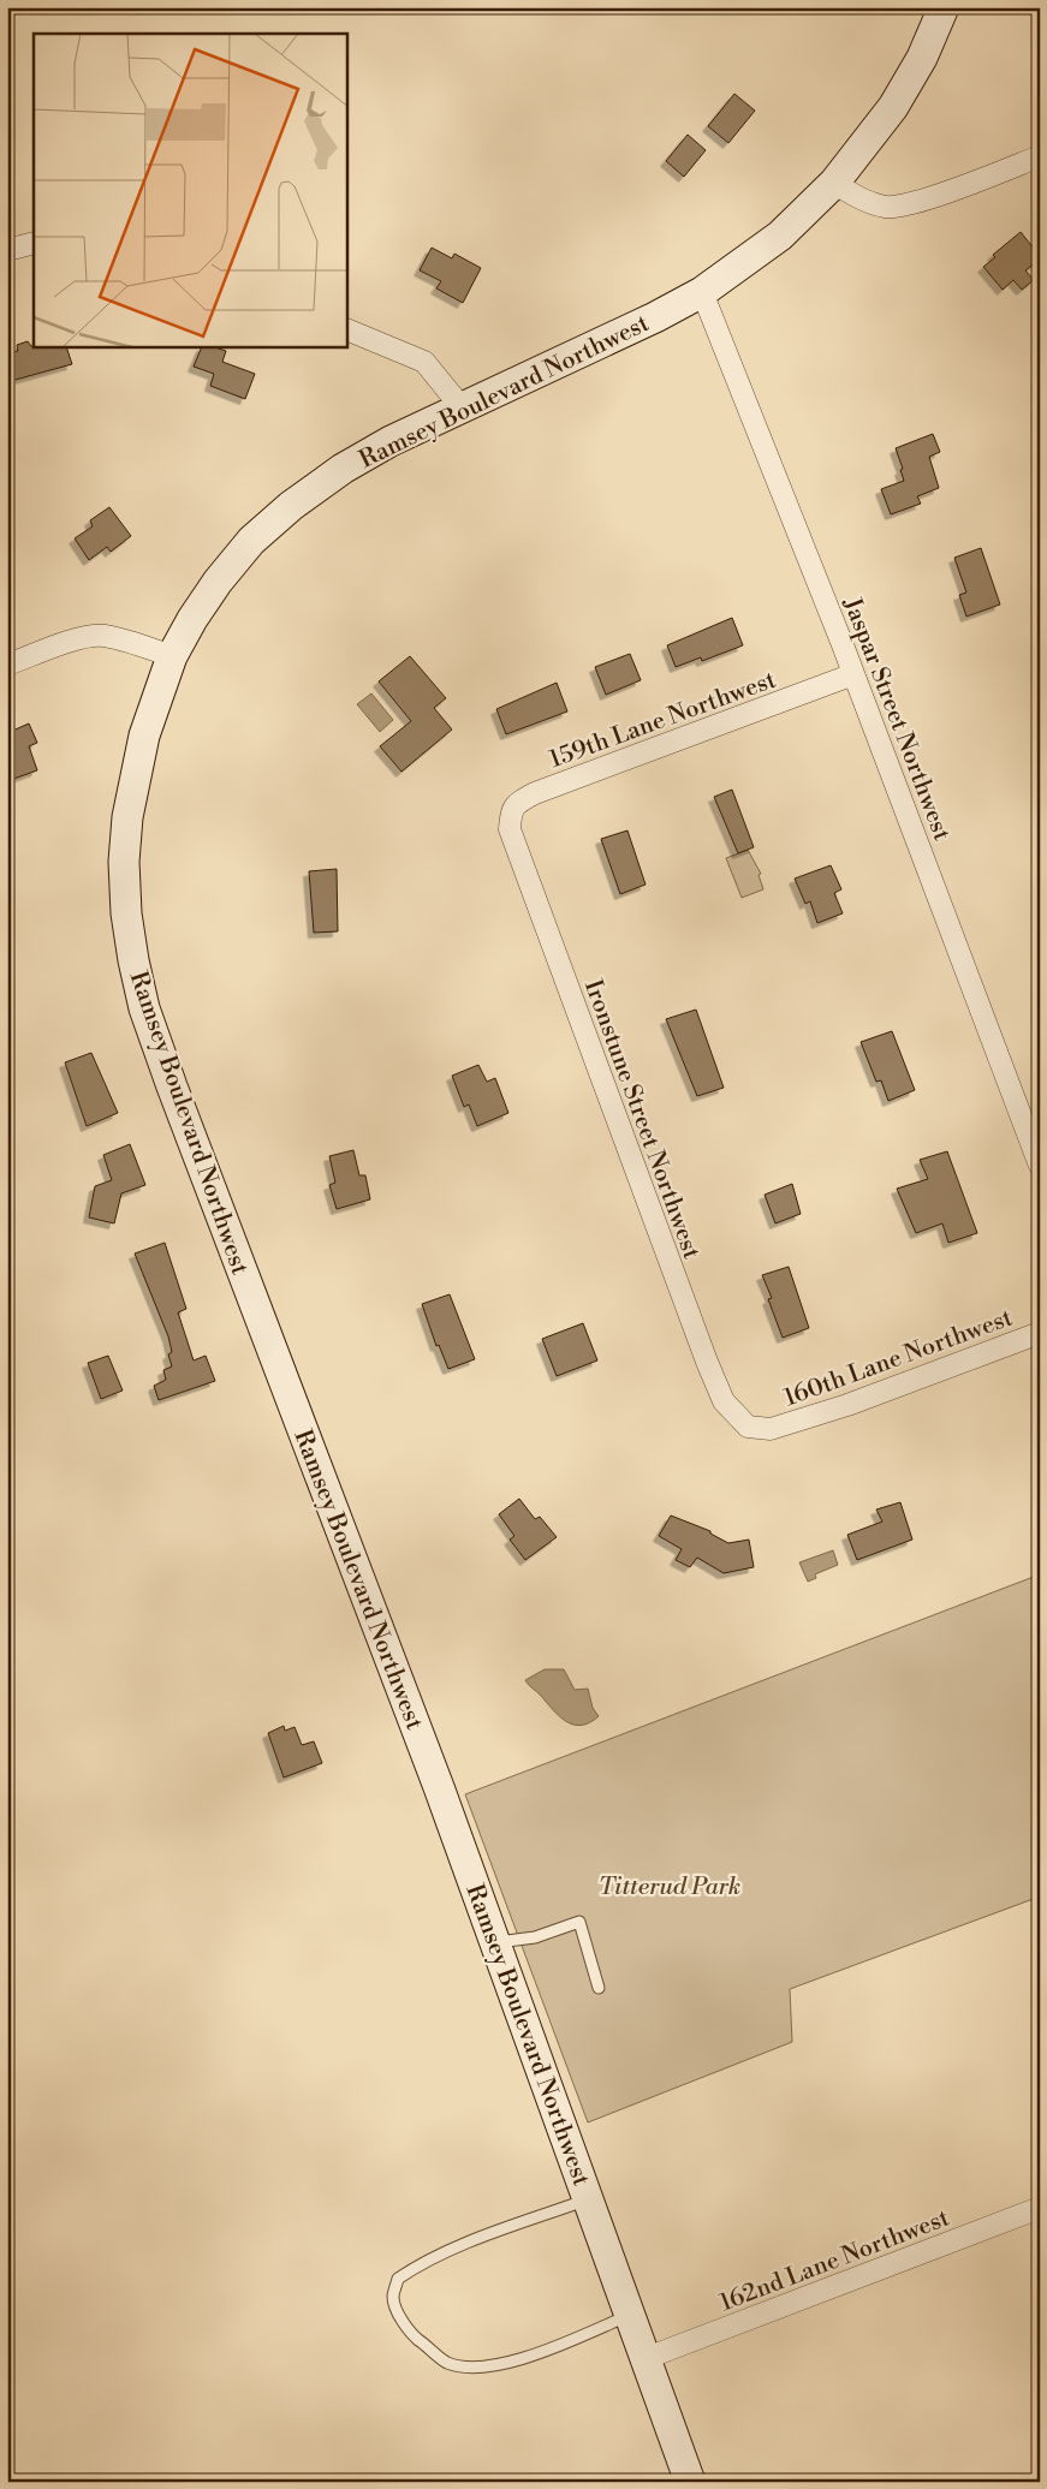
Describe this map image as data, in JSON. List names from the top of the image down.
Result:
{
  "streets": {
    "street": [
      "Ramsey Boulevard Northwest",
      "159th Lane Northwest",
      "Jaspar Street Northwest",
      "Ironstune Street Northwest",
      "160th Lane Northwest",
      "162nd Lane Northwest"
    ]
  },
  "crossings": [
    ["Ramsey Boulevard Northwest", "Jaspar Street Northwest"],
    ["Ramsey Boulevard Northwest", "162nd Lane Northwest"],
    ["159th Lane Northwest", "Jaspar Street Northwest"],
    ["159th Lane Northwest", "Ironstune Street Northwest"],
    ["Ironstune Street Northwest", "160th Lane Northwest"]
  ],
  "parks": ["Titterud Park"]
}
